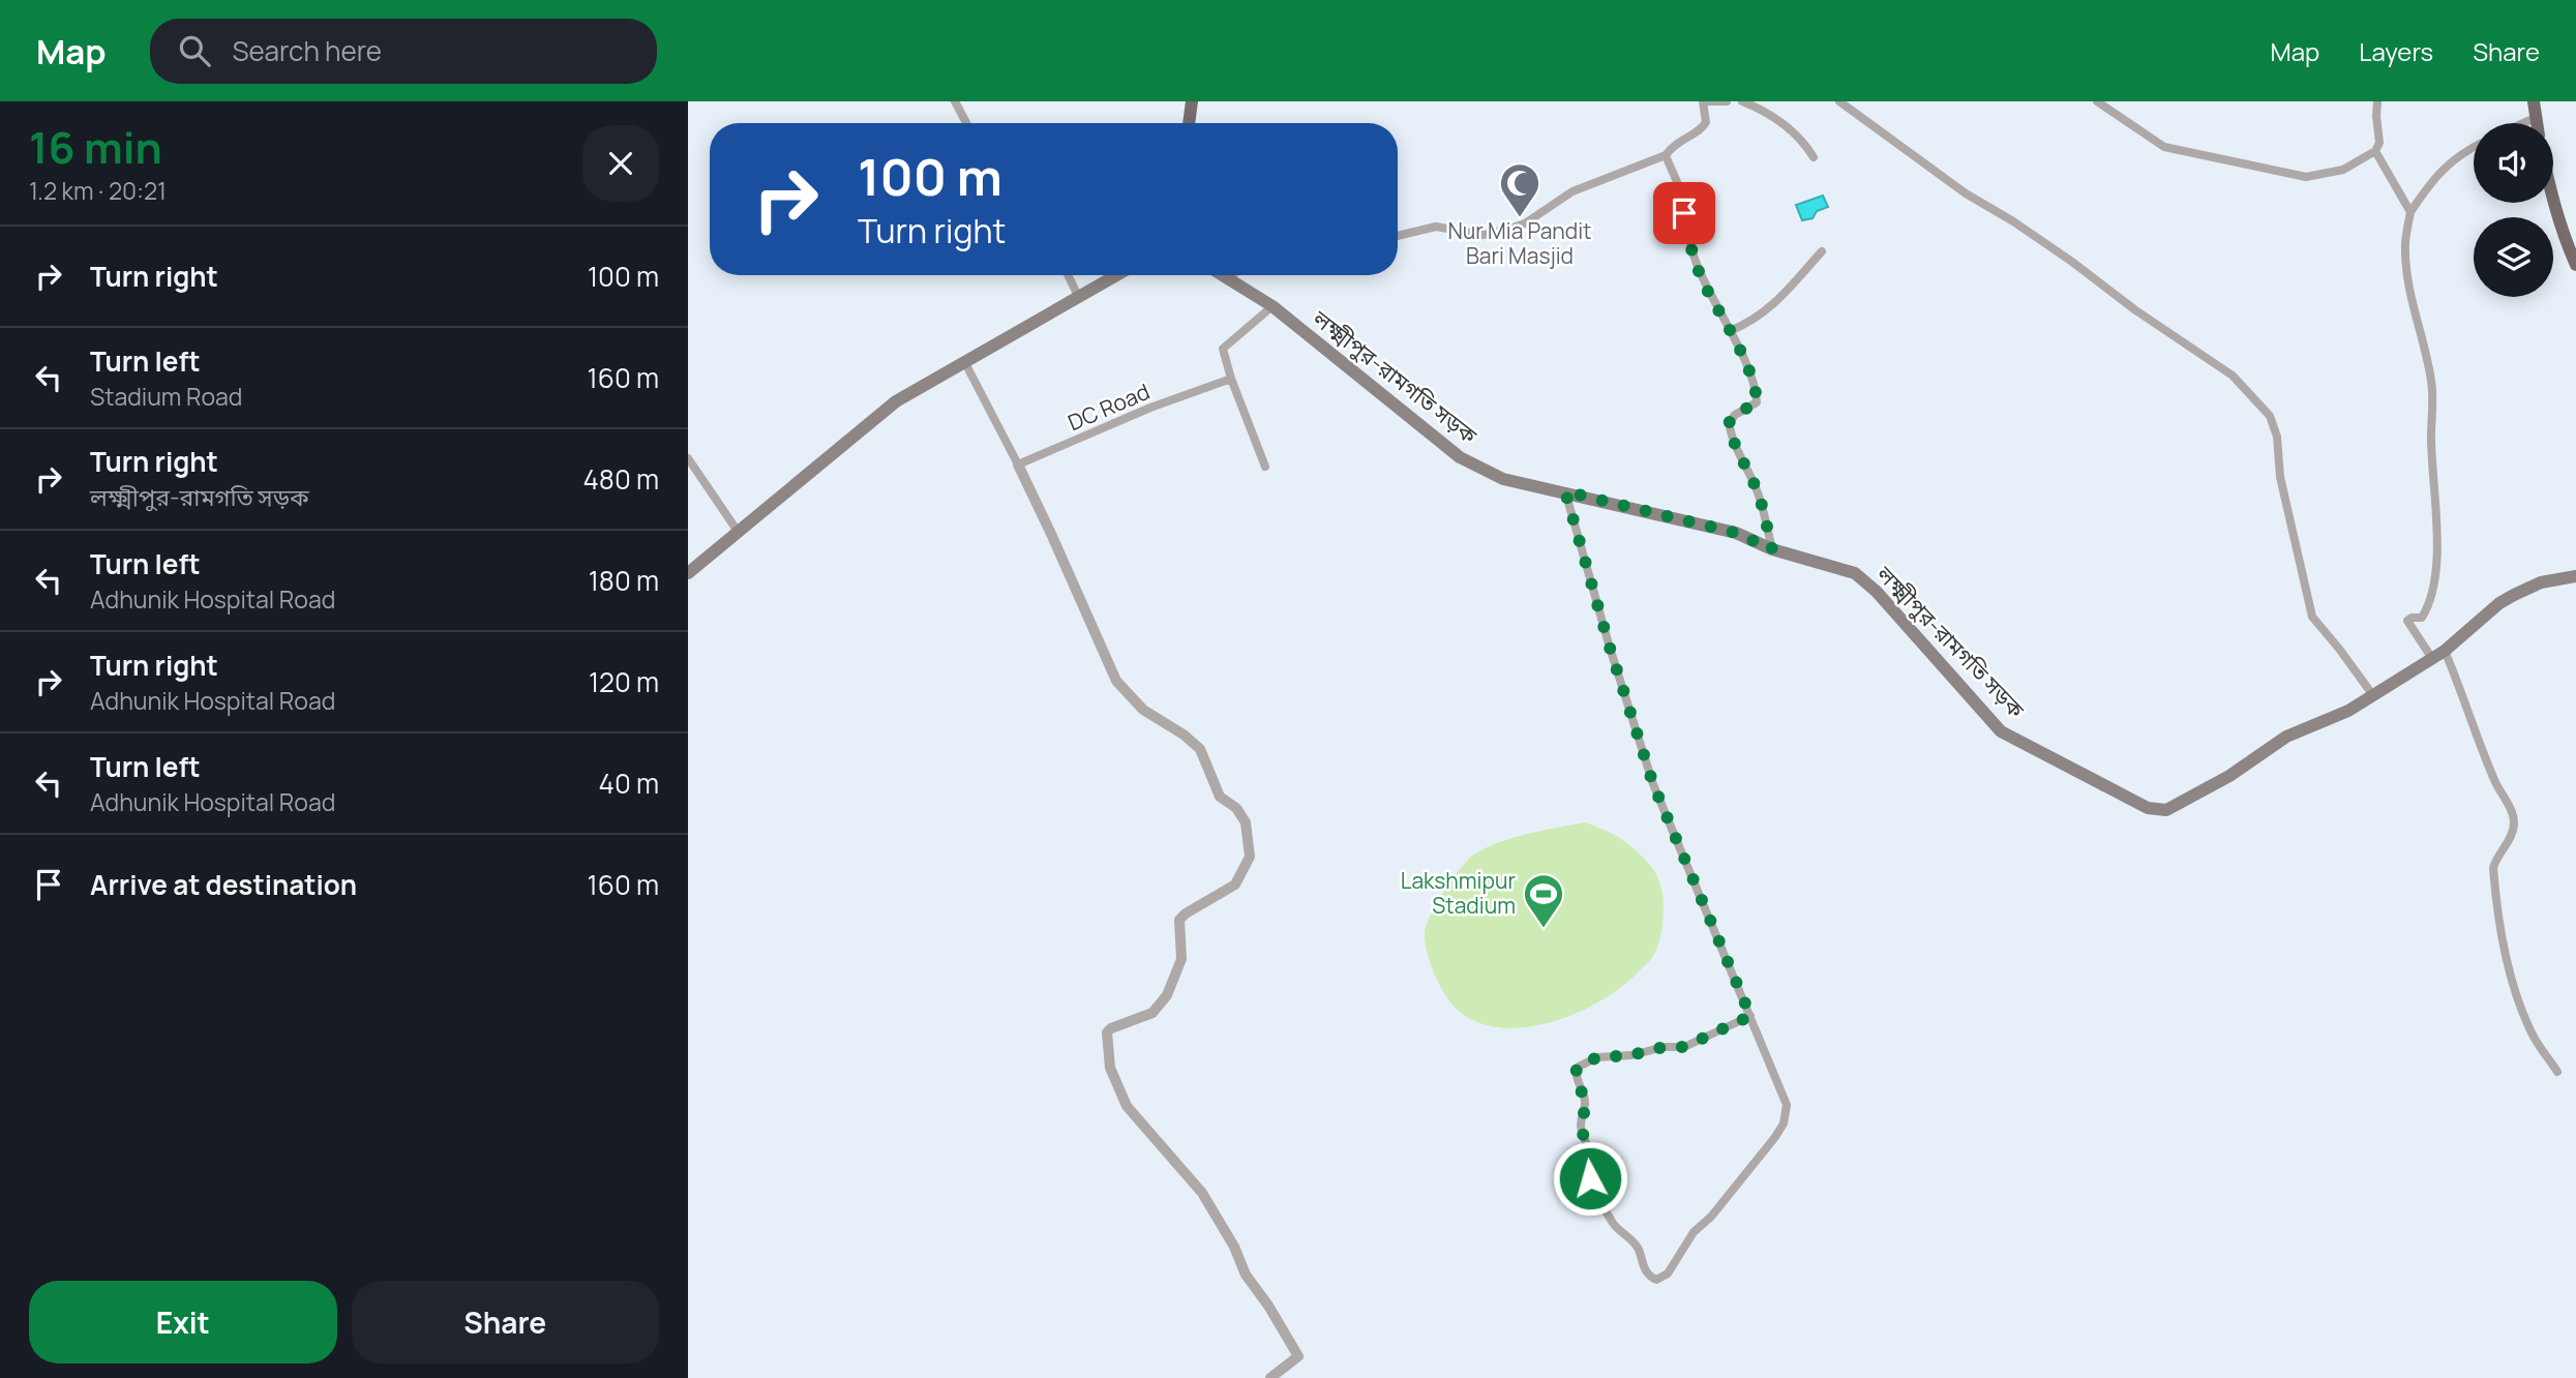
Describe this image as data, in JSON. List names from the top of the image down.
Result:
{
  "streets": {
    "main road": ["লক্ষ্মীপুর-রামগতি সড়ক"],
    "street": ["DC Road"]
  },
  "places": {
    "mosque": ["Nur Mia Pandit Bari Masjid"],
    "sports": ["Lakshmipur Stadium"]
  },
  "page": {
    "header": "Map",
    "search": "Search here",
    "nav": ["Map", "Layers", "Share"],
    "heading": ["16 min", "1.2 km · 20:21"],
    "turn": ["100 m", "Turn right"],
    "list": [
      {
        "name": "Turn right",
        "value": "100 m"
      },
      {
        "name": "Turn left",
        "note": "Stadium Road",
        "value": "160 m"
      },
      {
        "name": "Turn right",
        "note": "লক্ষ্মীপুর-রামগতি সড়ক",
        "value": "480 m"
      },
      {
        "name": "Turn left",
        "note": "Adhunik Hospital Road",
        "value": "180 m"
      },
      {
        "name": "Turn right",
        "note": "Adhunik Hospital Road",
        "value": "120 m"
      },
      {
        "name": "Turn left",
        "note": "Adhunik Hospital Road",
        "value": "40 m"
      },
      {
        "name": "Arrive at destination",
        "value": "160 m"
      }
    ],
    "buttons": ["Exit", "Share"]
  }
}
